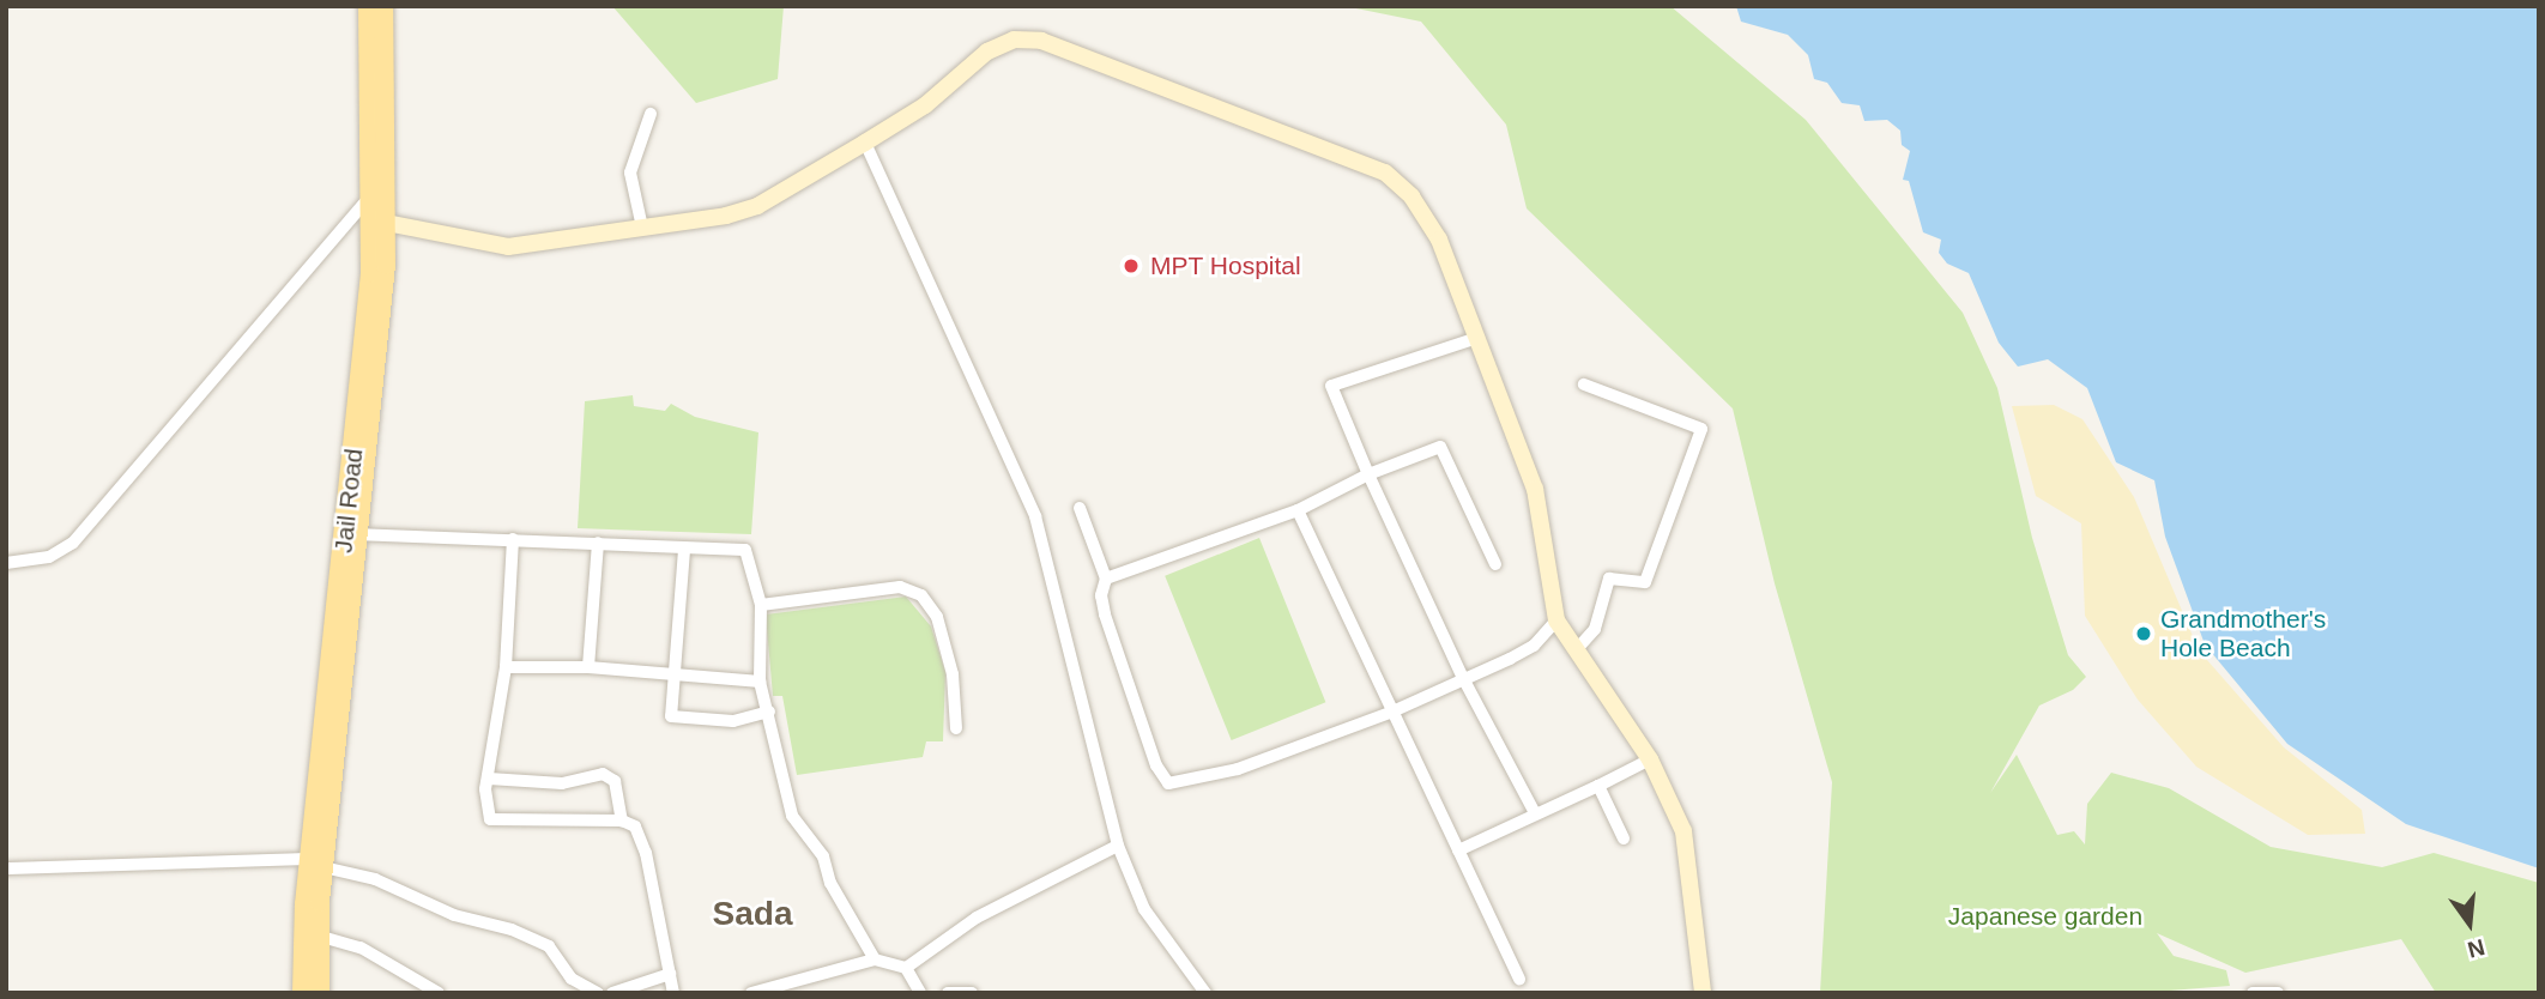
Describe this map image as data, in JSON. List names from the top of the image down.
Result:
{
  "streets": {
    "main road": ["Jail Road"]
  },
  "districts": ["Sada"],
  "parks": ["Japanese garden"],
  "places": ["MPT Hospital", "Grandmother's Hole Beach"],
  "north": "bottom"
}
